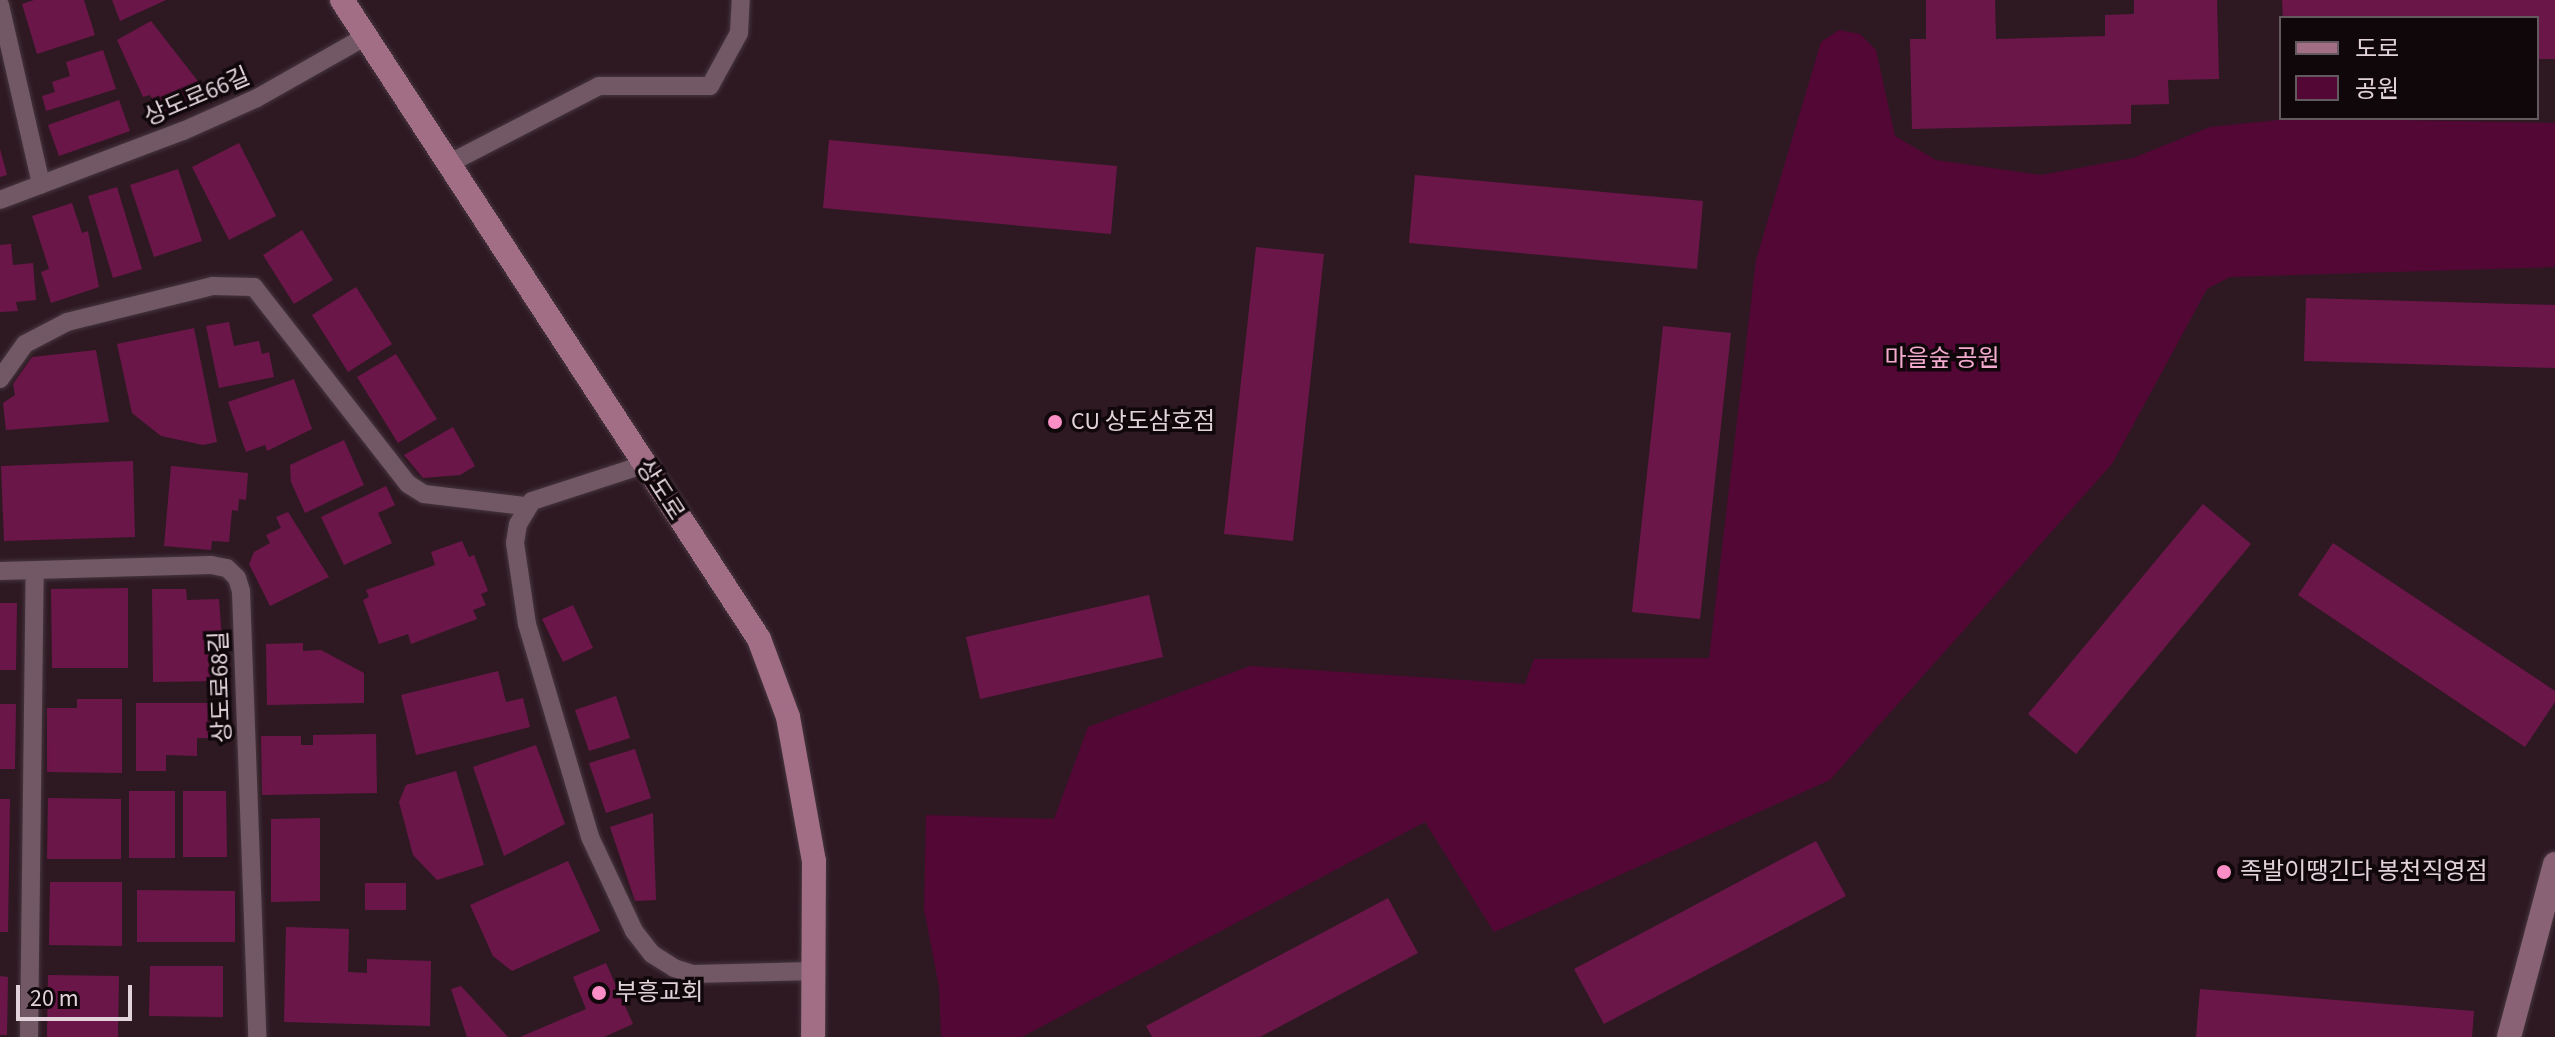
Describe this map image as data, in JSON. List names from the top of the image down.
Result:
{
  "streets": {
    "main road": ["상도로"],
    "lane": ["상도로66길", "상도로68길"]
  },
  "crossings": [
    ["상도로66길", "상도로"]
  ],
  "parks": ["마을숲 공원"],
  "places": ["CU 상도삼호점", "족발이땡긴다 봉천직영점", "부흥교회"],
  "legend": ["도로", "공원"],
  "scale_bar": "20 m"
}
